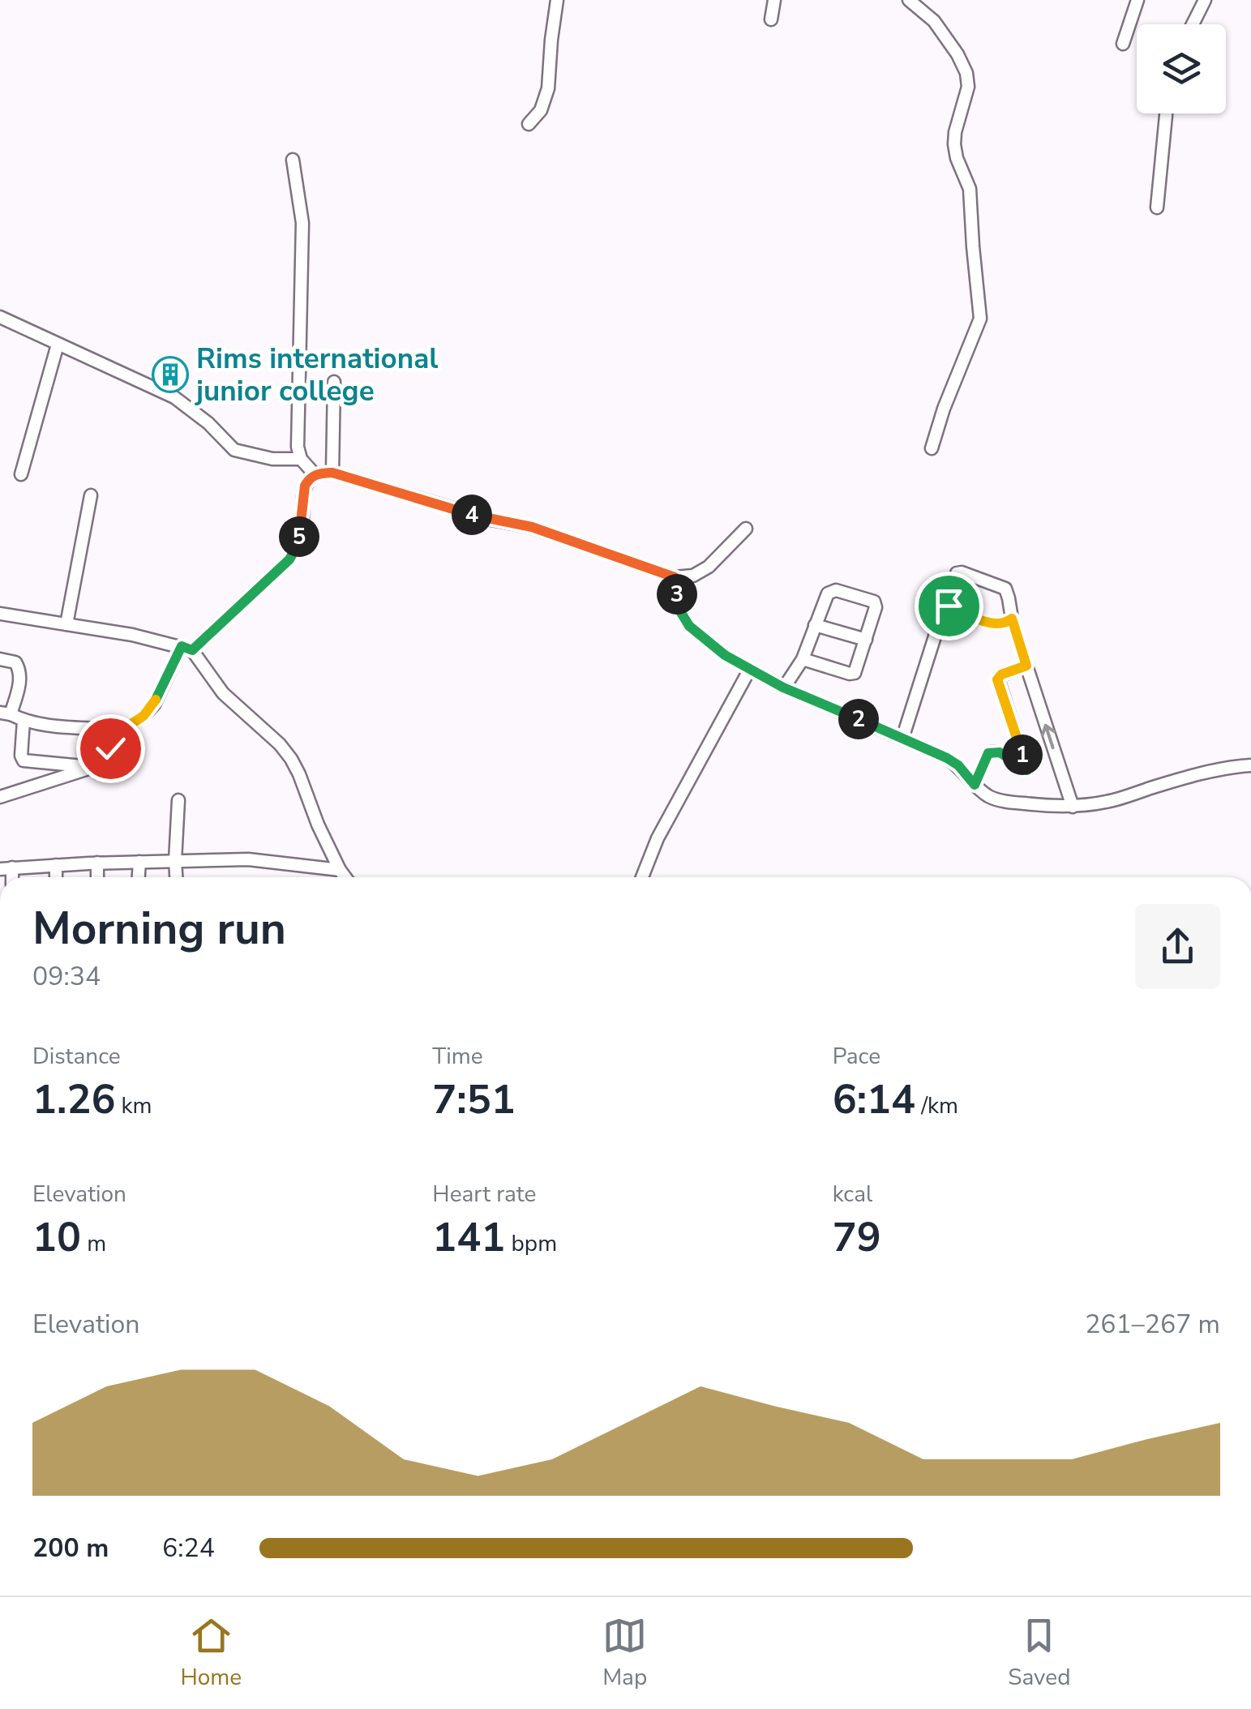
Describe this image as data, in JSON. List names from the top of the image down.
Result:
{
  "places": {
    "building": ["Rims international junior college"]
  },
  "page": {
    "pins": [
      "4",
      "5",
      "3",
      "2",
      "1"
    ],
    "heading": ["Morning run", "09:34"],
    "stats": [
      ["Distance", "1.26 km"],
      ["Time", "7:51"],
      ["Pace", "6:14 /km"],
      ["Elevation", "10 m"],
      ["Heart rate", "141 bpm"],
      ["kcal", "79"]
    ],
    "chart": ["Elevation", "261–267 m"],
    "list": [
      {
        "name": "200 m",
        "note": "6:24"
      }
    ],
    "tabs": ["Home", "Map", "Saved"]
  }
}
